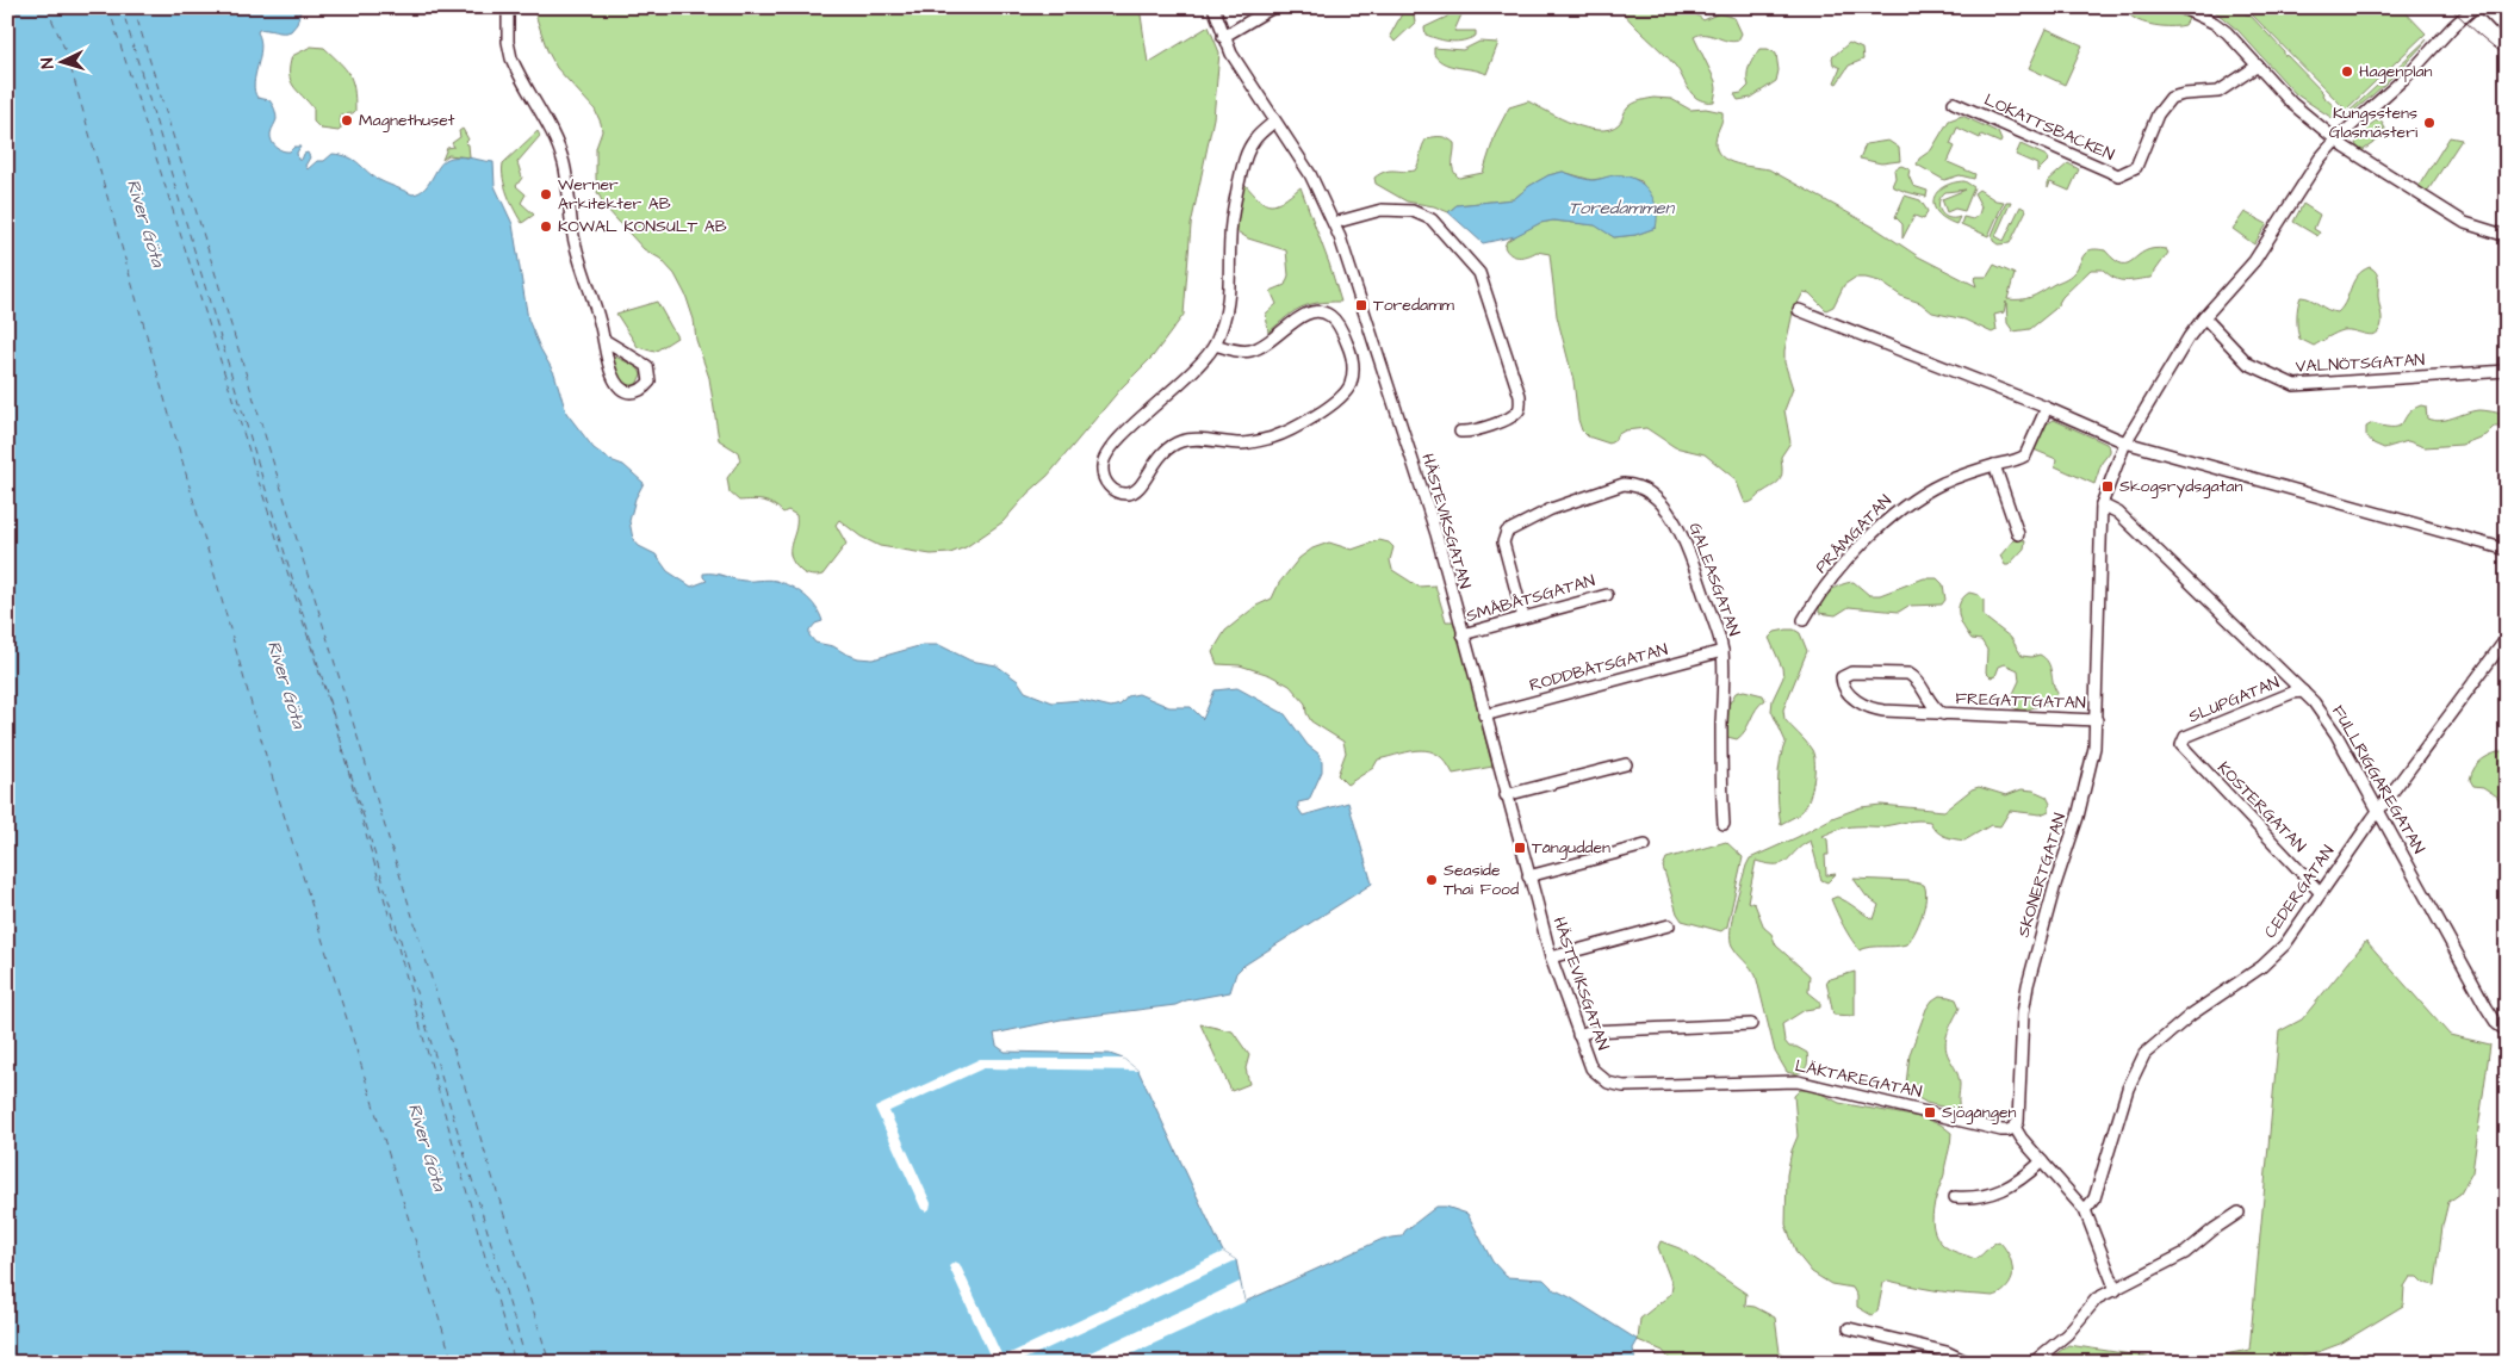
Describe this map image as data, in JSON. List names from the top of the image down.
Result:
{
  "streets": {
    "street": [
      "LOKATTSBACKEN",
      "VALNÖTSGATAN",
      "HÄSTEVIKSGATAN",
      "PRÅMGATAN",
      "GALEASGATAN",
      "SMÅBÅTSGATAN",
      "RODDBÅTSGATAN",
      "SLUPGATAN",
      "FREGATTGATAN",
      "FULLRIGGAREGATAN",
      "KOSTERGATAN",
      "SKONERTGATAN",
      "CEDERGATAN",
      "LÄKTAREGATAN"
    ]
  },
  "crossings": [
    ["VALNÖTSGATAN", "SKONERTGATAN"],
    ["HÄSTEVIKSGATAN", "SMÅBÅTSGATAN"],
    ["HÄSTEVIKSGATAN", "RODDBÅTSGATAN"],
    ["HÄSTEVIKSGATAN", "LÄKTAREGATAN"],
    ["GALEASGATAN", "SMÅBÅTSGATAN"],
    ["GALEASGATAN", "RODDBÅTSGATAN"],
    ["SLUPGATAN", "FULLRIGGAREGATAN"],
    ["SLUPGATAN", "KOSTERGATAN"],
    ["FREGATTGATAN", "SKONERTGATAN"],
    ["FULLRIGGAREGATAN", "SKONERTGATAN"],
    ["FULLRIGGAREGATAN", "CEDERGATAN"],
    ["KOSTERGATAN", "CEDERGATAN"],
    ["SKONERTGATAN", "LÄKTAREGATAN"]
  ],
  "water": ["Toredammen", "River Göta"],
  "places": {
    "other": [
      "Hagenplan",
      "Magnethuset",
      "Kungsstens Glasmästeri",
      "Werner Arkitekter AB",
      "KOWAL KONSULT AB",
      "Seaside Thai Food"
    ],
    "transit": [
      "Toredamm",
      "Skogsrydsgatan",
      "Tångudden",
      "Sjögången"
    ]
  },
  "north": "left"
}
